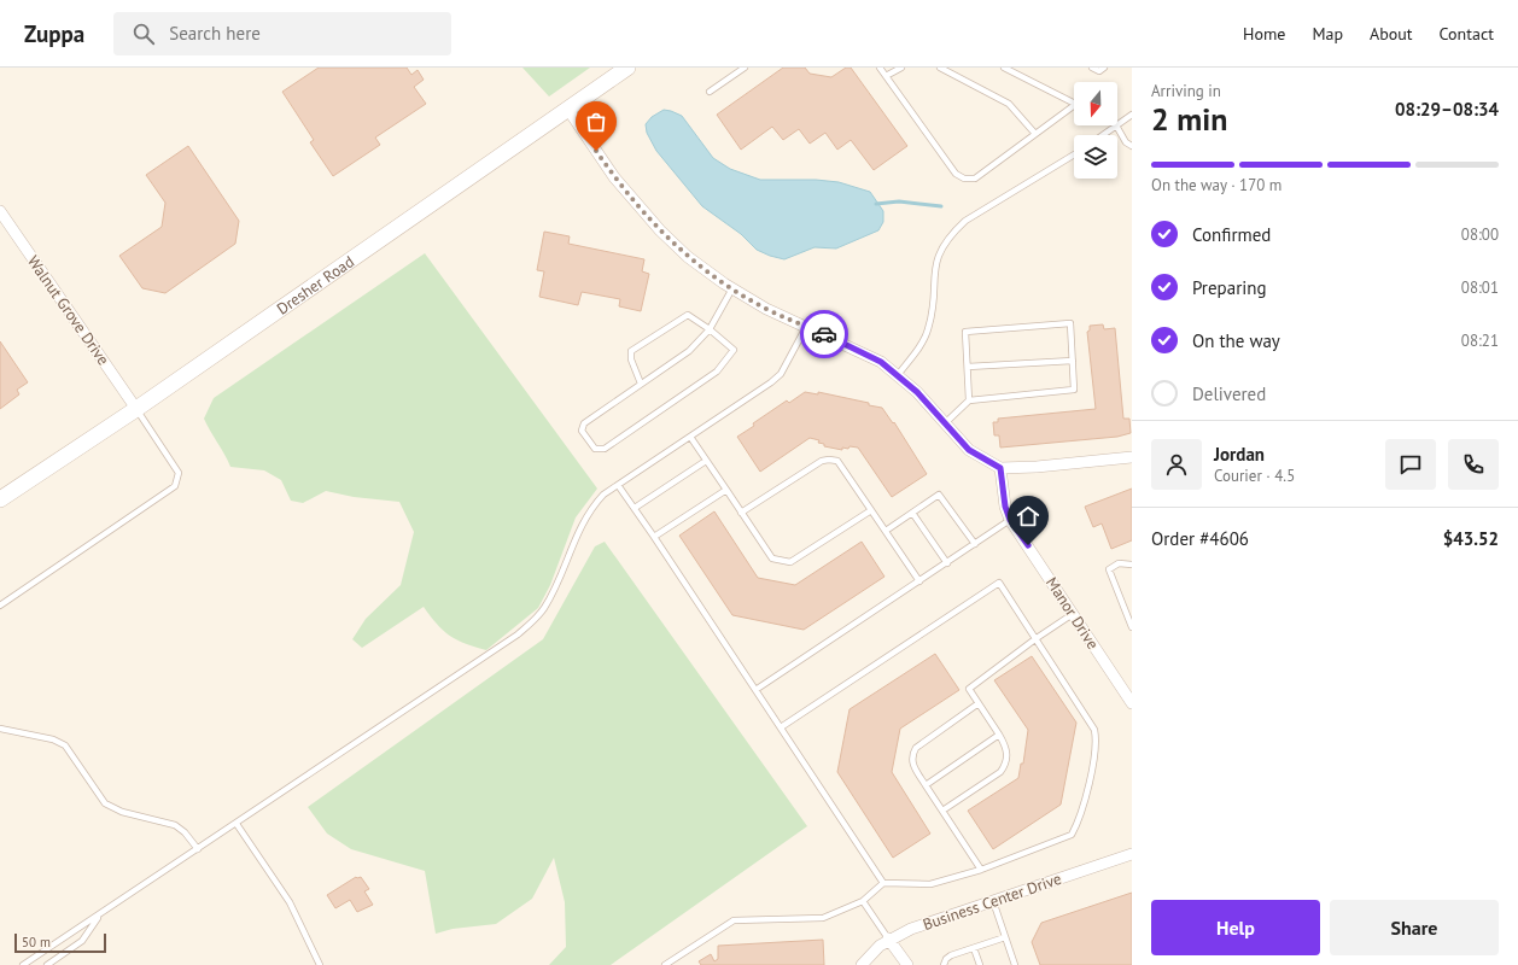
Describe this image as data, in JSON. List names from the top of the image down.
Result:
{
  "streets": {
    "main road": ["Dresher Road"],
    "street": ["Walnut Grove Drive", "Manor Drive", "Business Center Drive"]
  },
  "crossings": [
    ["Dresher Road", "Walnut Grove Drive"]
  ],
  "scale_bar": "50 m",
  "north": "bottom",
  "page": {
    "header": "Zuppa",
    "search": "Search here",
    "nav": [
      "Home",
      "Map",
      "About",
      "Contact"
    ],
    "heading": ["2 min", "Arriving in", "08:29–08:34"],
    "panel": [
      "Jordan",
      "Courier · 4.5",
      "Order #4606",
      "$43.52"
    ],
    "bar": "On the way · 170 m",
    "list": [
      ["Confirmed", "08:00"],
      ["Preparing", "08:01"],
      ["On the way", "08:21"],
      "Delivered"
    ],
    "buttons": ["Help", "Share"],
    "scale": "50 m"
  }
}
